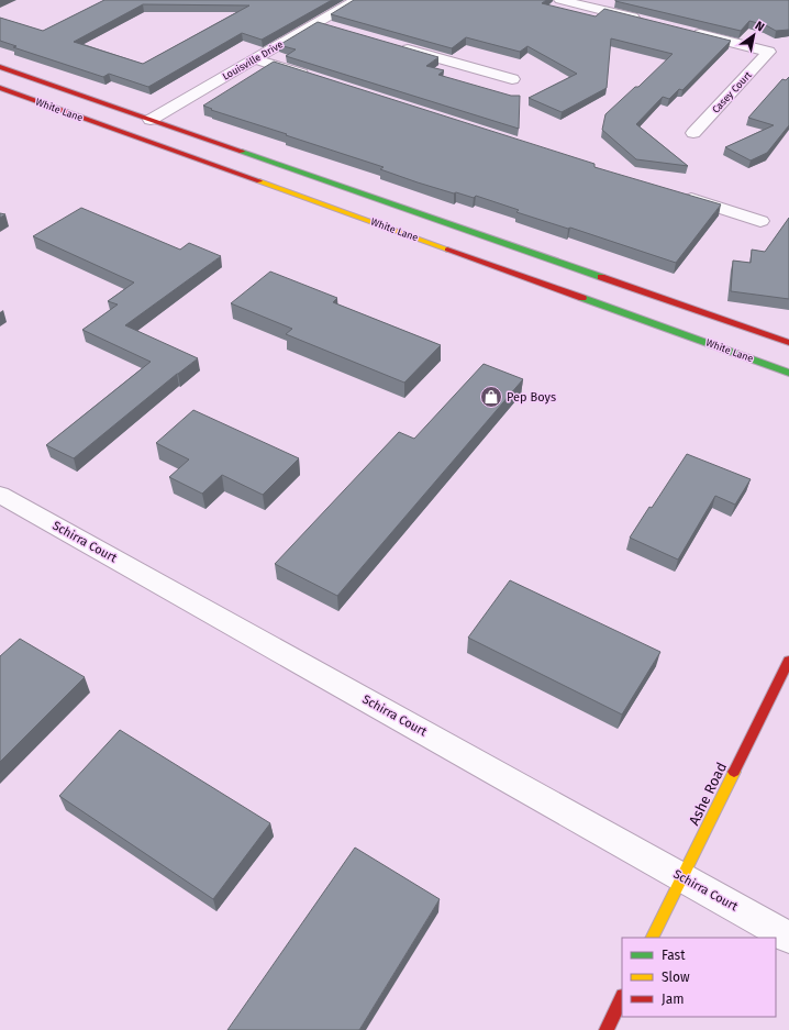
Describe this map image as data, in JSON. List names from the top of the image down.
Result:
{
  "streets": {
    "main road": ["White Lane", "Ashe Road"],
    "street": ["Louisville Drive", "Casey Court", "Schirra Court"]
  },
  "crossings": [
    ["Louisville Drive", "White Lane"],
    ["Schirra Court", "Ashe Road"]
  ],
  "places": {
    "shop": ["Pep Boys"]
  },
  "legend": ["Fast", "Slow", "Jam"],
  "north": "top right"
}
